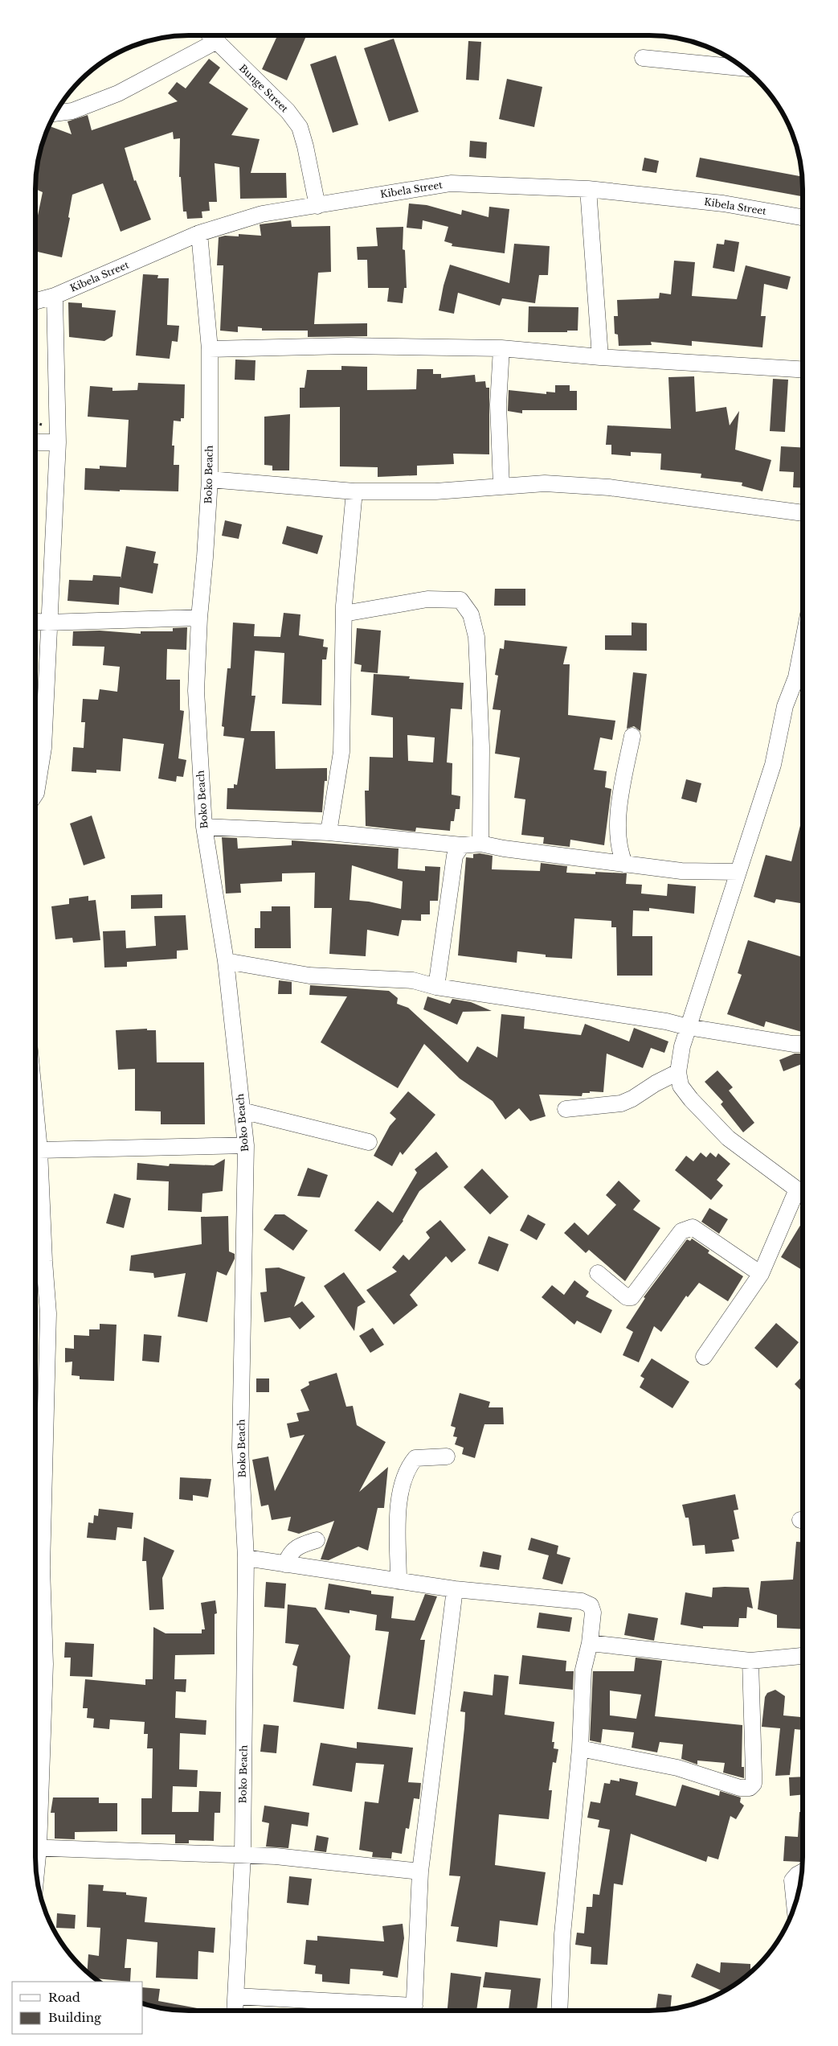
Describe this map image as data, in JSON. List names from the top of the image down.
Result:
{
  "streets": {
    "street": ["Bunge Street", "Kibela Street", "Boko Beach"]
  },
  "crossings": [
    ["Bunge Street", "Kibela Street"],
    ["Kibela Street", "Boko Beach"]
  ],
  "legend": ["Road", "Building"]
}
